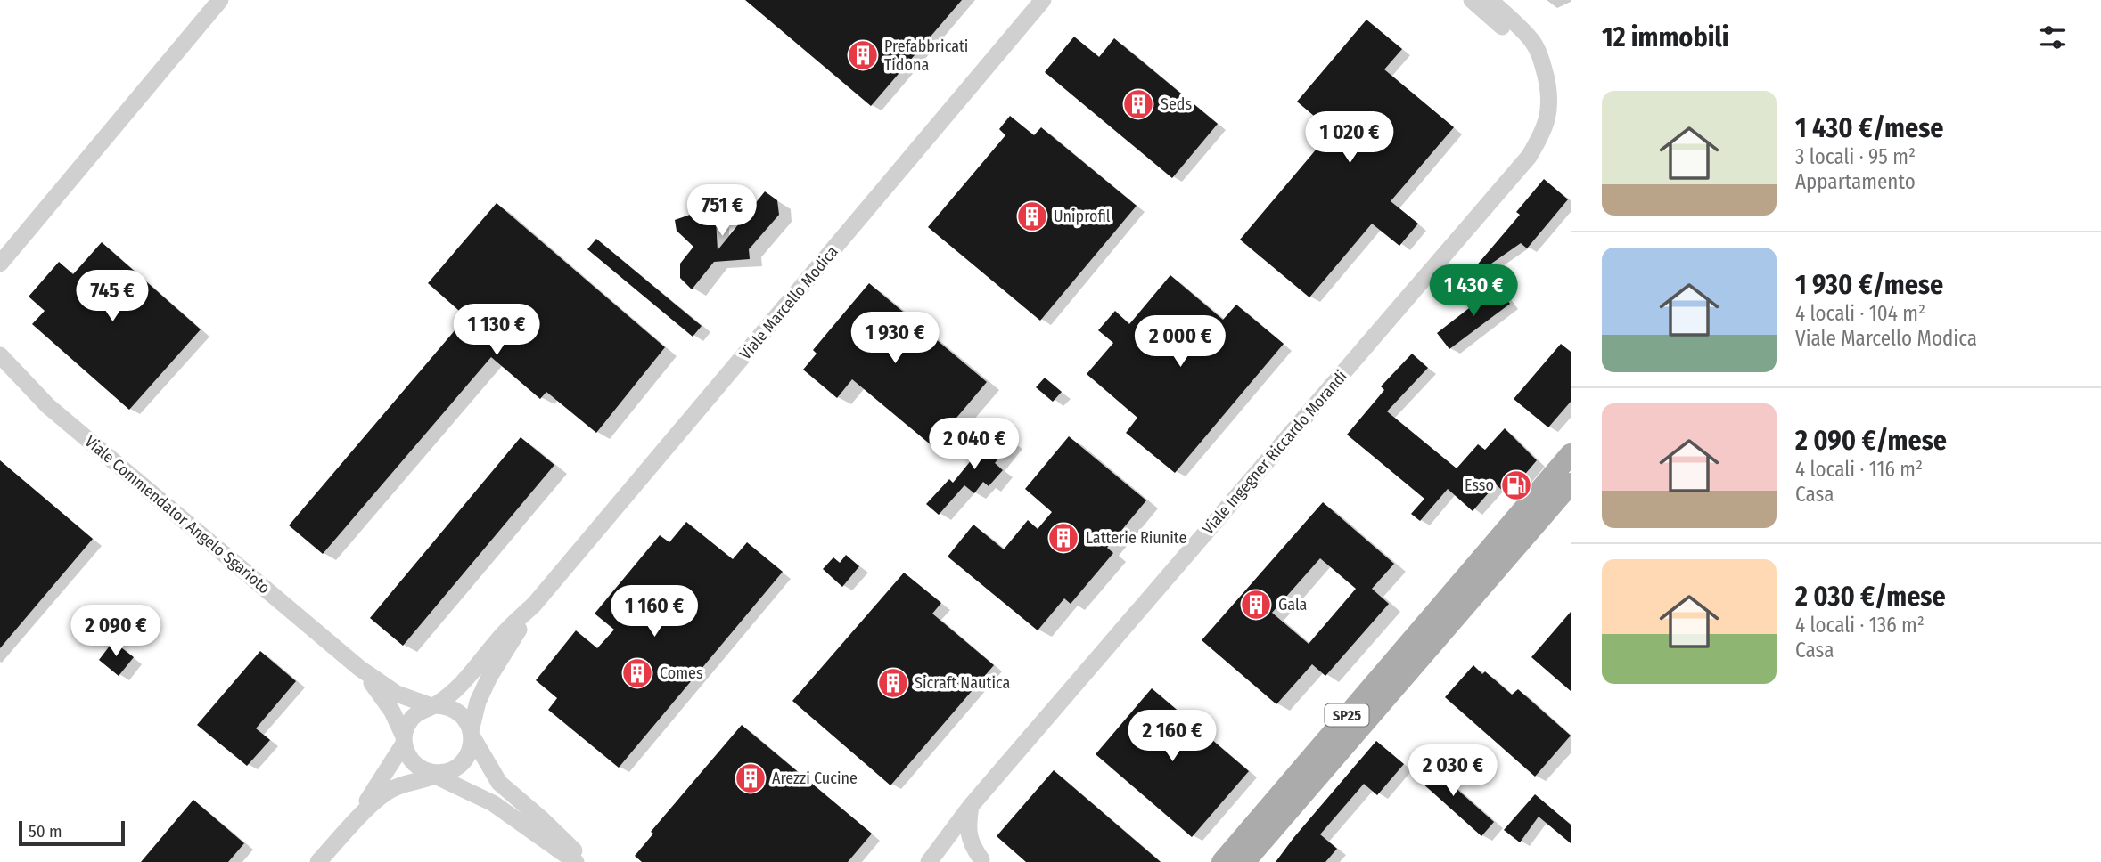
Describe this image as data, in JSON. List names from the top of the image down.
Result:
{
  "streets": {
    "main road": ["SP25"],
    "street": ["Viale Marcello Modica", "Viale Ingegner Riccardo Morandi", "Viale Commendator Angelo Sgarioto"]
  },
  "places": {
    "building": [
      "Prefabbricati Tidona",
      "Seds",
      "Uniprofil",
      "Latterie Riunite",
      "Gala",
      "Comes",
      "Sicraft Nautica",
      "Arezzi Cucine"
    ],
    "fuel station": ["Esso"]
  },
  "scale_bar": "50 m",
  "page": {
    "heading": "12 immobili",
    "list": [
      {
        "name": "1 430 €/mese",
        "note": "3 locali · 95 m² · Appartamento"
      },
      {
        "name": "1 930 €/mese",
        "note": "4 locali · 104 m² · Viale Marcello Modica"
      },
      {
        "name": "2 090 €/mese",
        "note": "4 locali · 116 m² · Casa"
      },
      {
        "name": "2 030 €/mese",
        "note": "4 locali · 136 m² · Casa"
      }
    ],
    "price": [
      "1 020 €",
      "751 €",
      "1 430 €",
      "745 €",
      "1 130 €",
      "1 930 €",
      "2 000 €",
      "2 040 €",
      "1 160 €",
      "2 090 €",
      "2 160 €",
      "2 030 €"
    ],
    "scale": "50 m"
  }
}
